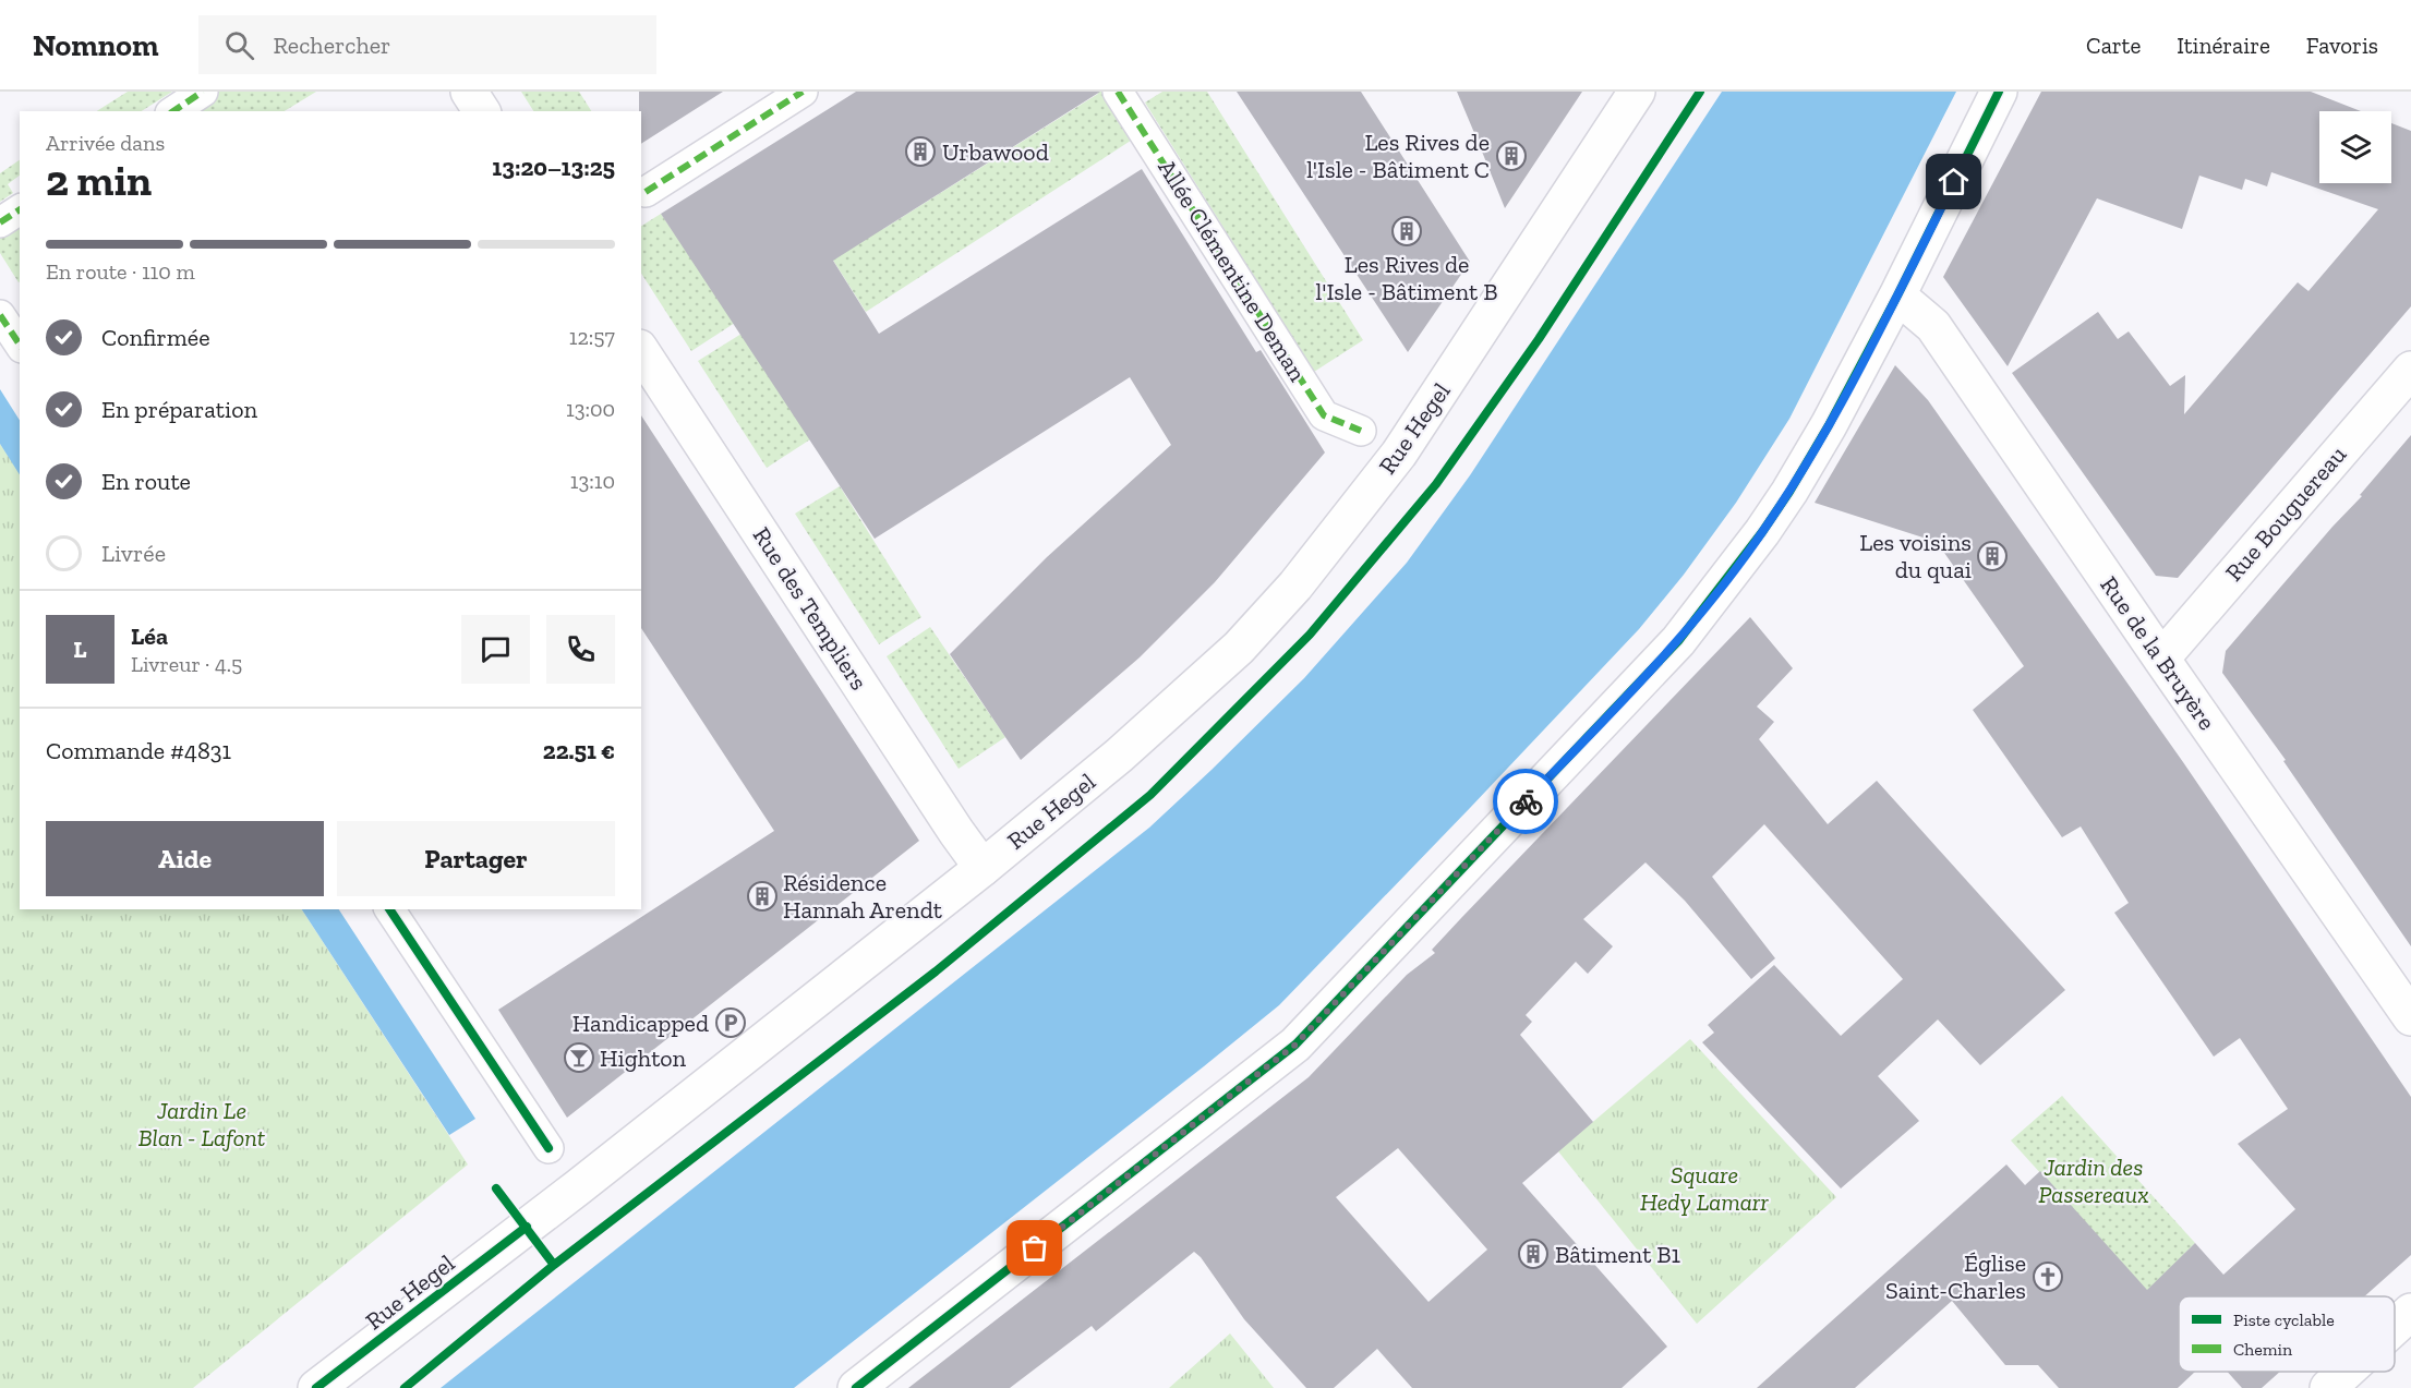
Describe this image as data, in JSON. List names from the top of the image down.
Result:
{
  "streets": {
    "street": [
      "Allée Clémentine Deman",
      "Rue Hegel",
      "Rue Bouguereau",
      "Rue des Templiers",
      "Rue de la Bruyère"
    ]
  },
  "crossings": [
    ["Rue Hegel", "Rue des Templiers"],
    ["Rue Bouguereau", "Rue de la Bruyère"]
  ],
  "parks": ["Jardin Le Blan - Lafont", "Jardin des Passereaux", "Square Hedy Lamarr"],
  "places": {
    "building": [
      "Urbawood",
      "Les Rives de l'Isle - Bâtiment C",
      "Les Rives de l'Isle - Bâtiment B",
      "Les voisins du quai",
      "Résidence Hannah Arendt",
      "Bâtiment B1"
    ],
    "parking": ["Handicapped"],
    "bar": ["Highton"],
    "church": ["Église Saint-Charles"]
  },
  "legend": ["Piste cyclable", "Chemin"],
  "page": {
    "header": "Nomnom",
    "search": "Rechercher",
    "nav": ["Carte", "Itinéraire", "Favoris"],
    "heading": ["2 min", "Arrivée dans", "13:20–13:25"],
    "panel": [
      "Léa",
      "Livreur · 4.5",
      "Commande #4831",
      "22.51 €"
    ],
    "bar": "En route · 110 m",
    "list": [
      ["Confirmée", "12:57"],
      ["En préparation", "13:00"],
      ["En route", "13:10"],
      "Livrée"
    ],
    "round": "L",
    "buttons": ["Aide", "Partager"]
  }
}
